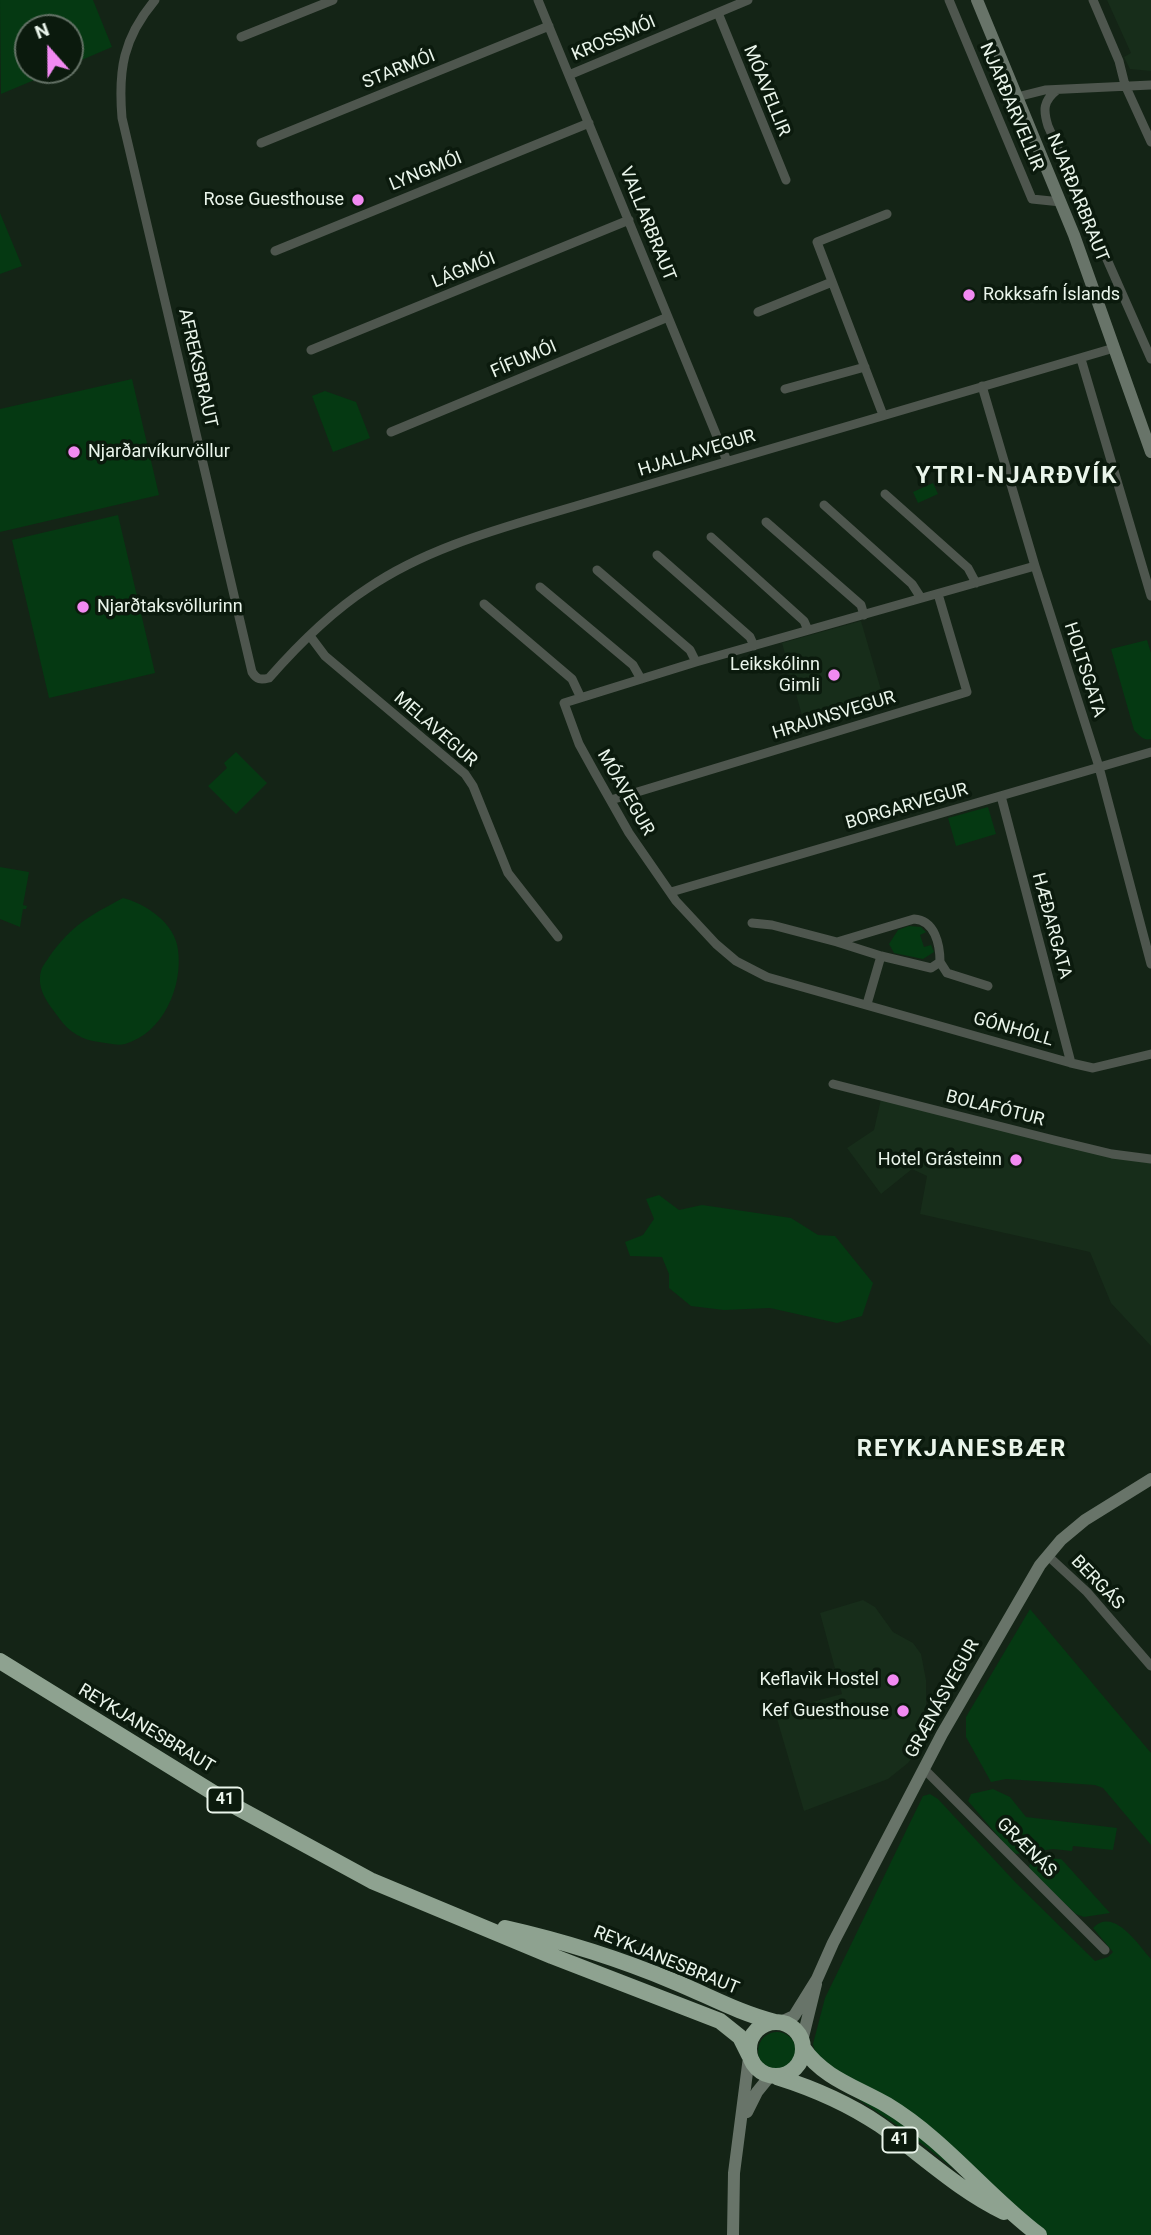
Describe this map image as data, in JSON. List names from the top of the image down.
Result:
{
  "streets": {
    "highway": ["REYKJANESBRAUT", "41"],
    "street": [
      "KROSSMÓI",
      "STARMÓI",
      "MÓAVELLIR",
      "NJARÐARVELLIR",
      "LYNGMÓI",
      "NJARÐARBRAUT",
      "VALLARBRAUT",
      "LÁGMÓI",
      "FÍFUMÓI",
      "AFREKSBRAUT",
      "HJALLAVEGUR",
      "HOLTSGATA",
      "HRAUNSVEGUR",
      "MELAVEGUR",
      "MÓAVEGUR",
      "BORGARVEGUR",
      "HÆÐARGATA",
      "GÓNHÓLL",
      "BOLAFÓTUR",
      "BERGÁS",
      "GRÆNÁSVEGUR",
      "GRÆNÁS"
    ]
  },
  "crossings": [
    ["KROSSMÓI", "MÓAVELLIR"],
    ["KROSSMÓI", "VALLARBRAUT"],
    ["STARMÓI", "VALLARBRAUT"],
    ["NJARÐARVELLIR", "NJARÐARBRAUT"],
    ["LYNGMÓI", "VALLARBRAUT"],
    ["NJARÐARBRAUT", "HJALLAVEGUR"],
    ["VALLARBRAUT", "LÁGMÓI"],
    ["VALLARBRAUT", "FÍFUMÓI"],
    ["VALLARBRAUT", "HJALLAVEGUR"],
    ["AFREKSBRAUT", "HJALLAVEGUR"],
    ["AFREKSBRAUT", "MELAVEGUR"],
    ["HJALLAVEGUR", "HOLTSGATA"],
    ["HJALLAVEGUR", "MELAVEGUR"],
    ["HOLTSGATA", "BORGARVEGUR"],
    ["HRAUNSVEGUR", "MÓAVEGUR"],
    ["MÓAVEGUR", "BORGARVEGUR"],
    ["MÓAVEGUR", "GÓNHÓLL"],
    ["BORGARVEGUR", "HÆÐARGATA"],
    ["BORGARVEGUR", "GÓNHÓLL"],
    ["HÆÐARGATA", "GÓNHÓLL"],
    ["BERGÁS", "GRÆNÁSVEGUR"],
    ["GRÆNÁSVEGUR", "REYKJANESBRAUT"],
    ["GRÆNÁSVEGUR", "GRÆNÁS"]
  ],
  "districts": ["YTRI-NJARÐVÍK", "REYKJANESBÆR"],
  "places": [
    "Rose Guesthouse",
    "Rokksafn Íslands",
    "Njarðarvíkurvöllur",
    "Njarðtaksvöllurinn",
    "Leikskólinn Gimli",
    "Hotel Grásteinn",
    "Keflavìk Hostel",
    "Kef Guesthouse"
  ],
  "north": "top"
}
